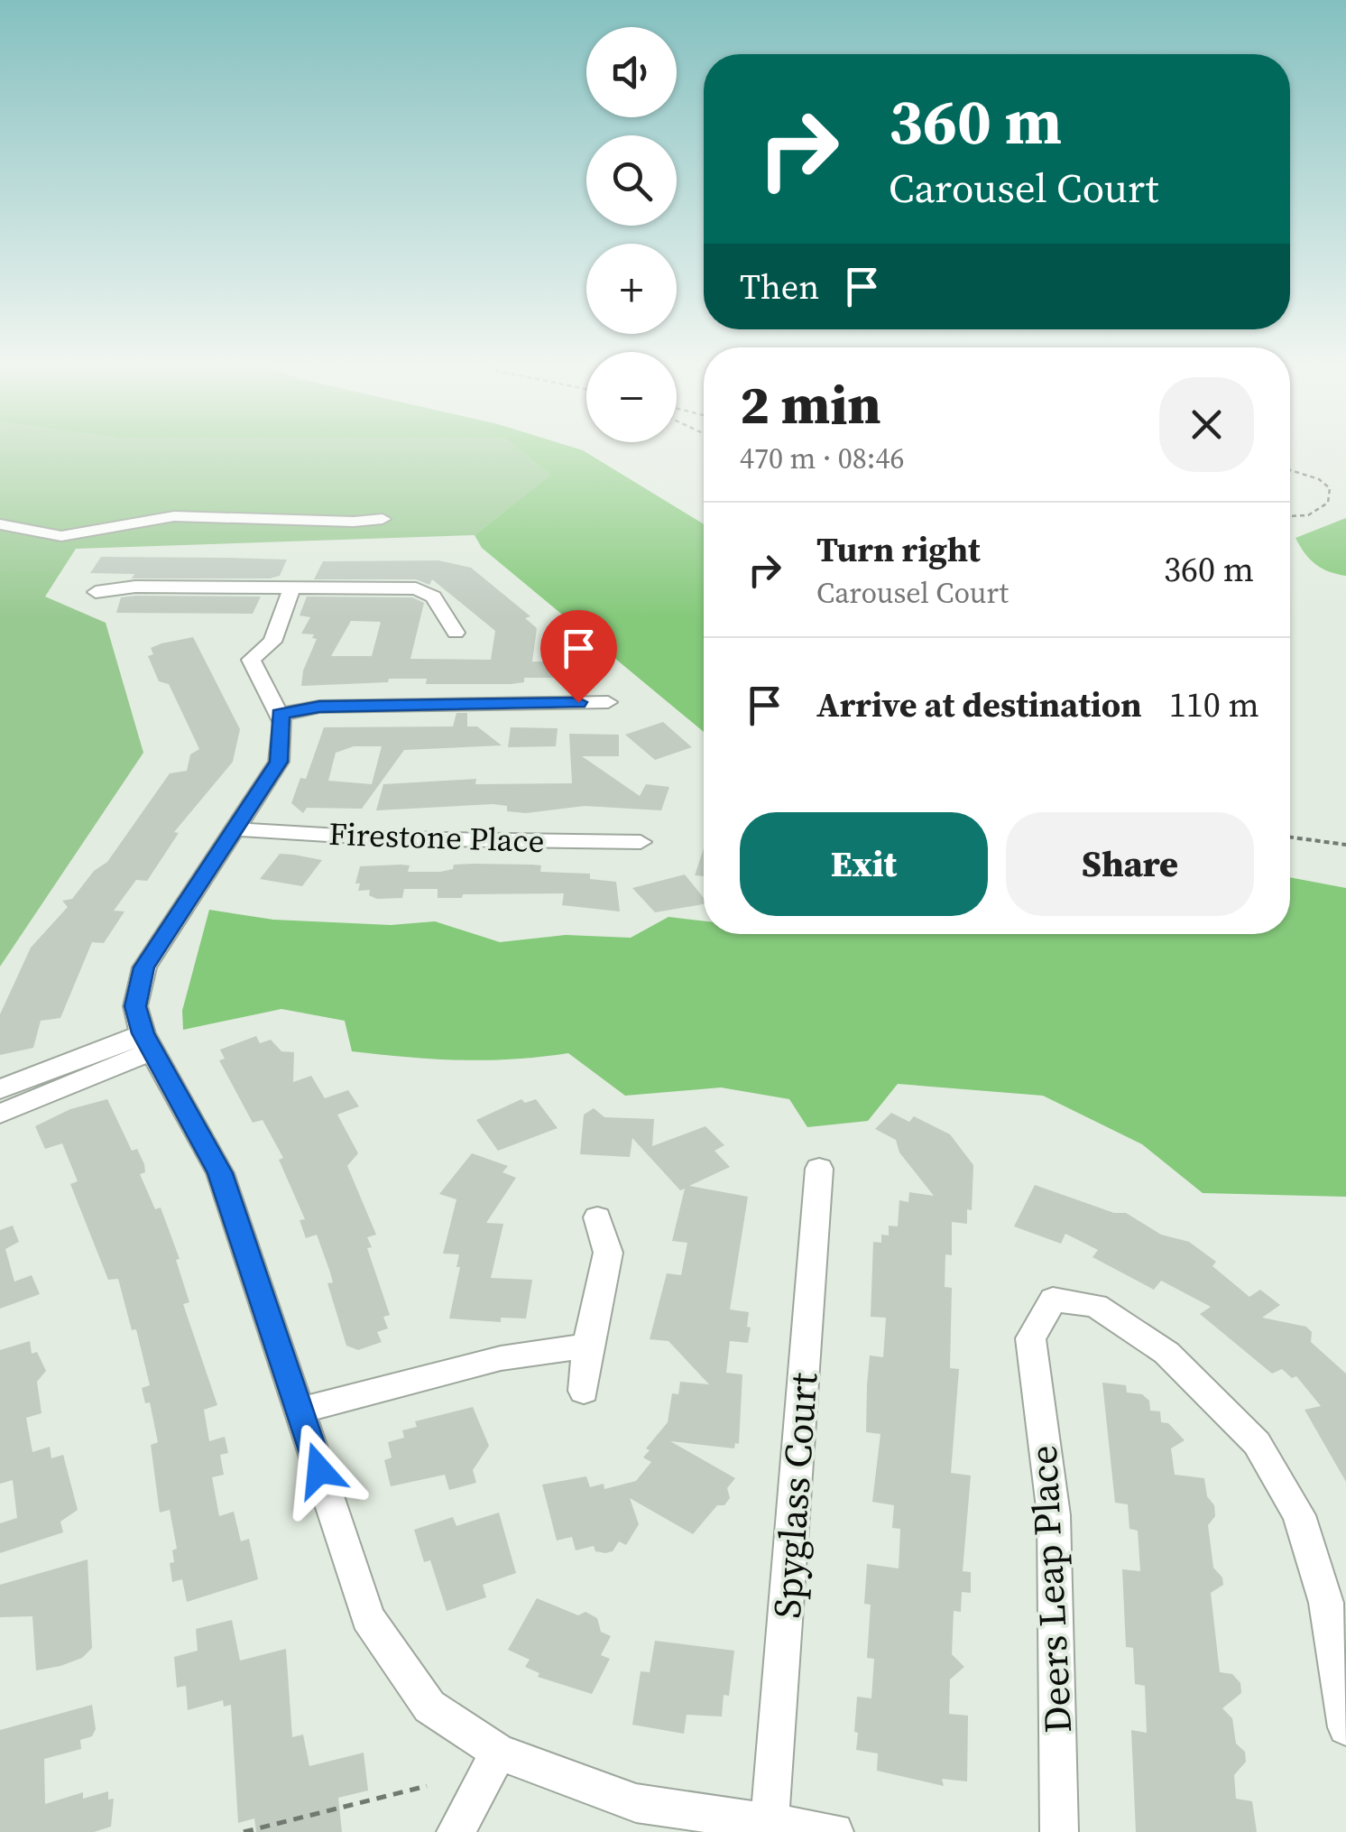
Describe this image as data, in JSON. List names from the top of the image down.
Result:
{
  "streets": {
    "street": ["Firestone Place", "Spyglass Court", "Deers Leap Place"]
  },
  "page": {
    "map_buttons": ["+", "−"],
    "turn": ["360 m", "Carousel Court"],
    "then": "Then",
    "heading": ["2 min", "470 m · 08:46"],
    "list": [
      {
        "name": "Turn right",
        "note": "Carousel Court",
        "value": "360 m"
      },
      {
        "name": "Arrive at destination",
        "value": "110 m"
      }
    ],
    "buttons": ["Exit", "Share"]
  }
}
